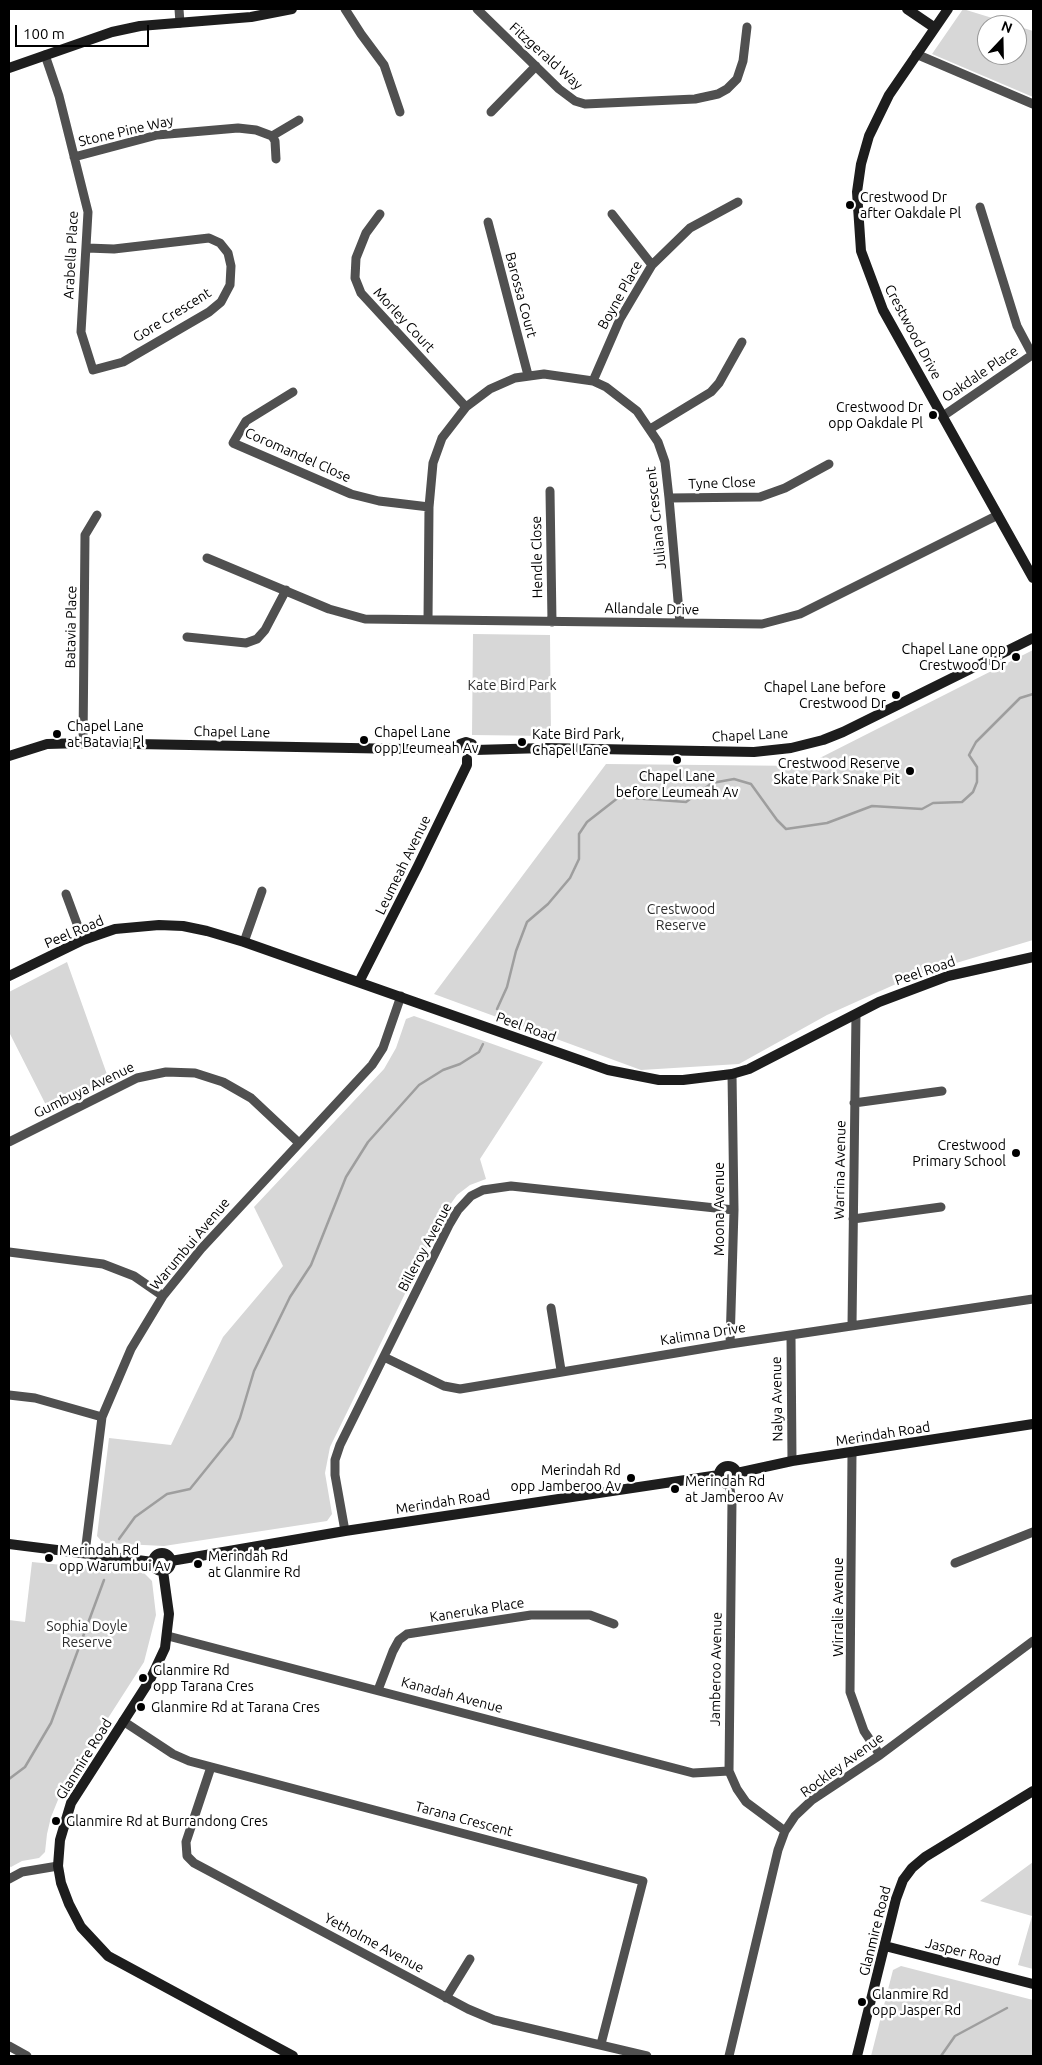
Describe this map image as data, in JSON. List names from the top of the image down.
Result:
{
  "streets": {
    "street": [
      "Fitzgerald Way",
      "Stone Pine Way",
      "Arabella Place",
      "Barossa Court",
      "Boyne Place",
      "Gore Crescent",
      "Morley Court",
      "Crestwood Drive",
      "Oakdale Place",
      "Coromandel Close",
      "Tyne Close",
      "Juliana Crescent",
      "Hendle Close",
      "Allandale Drive",
      "Batavia Place",
      "Chapel Lane",
      "Leumeah Avenue",
      "Peel Road",
      "Gumbuya Avenue",
      "Warrina Avenue",
      "Moona Avenue",
      "Warumbui Avenue",
      "Billeroy Avenue",
      "Kalimna Drive",
      "Nalya Avenue",
      "Merindah Road",
      "Wirralie Avenue",
      "Kaneruka Place",
      "Jamberoo Avenue",
      "Kanadah Avenue",
      "Glanmire Road",
      "Rockley Avenue",
      "Tarana Crescent",
      "Yetholme Avenue",
      "Jasper Road"
    ]
  },
  "crossings": [
    ["Stone Pine Way", "Arabella Place"],
    ["Arabella Place", "Gore Crescent"],
    ["Barossa Court", "Juliana Crescent"],
    ["Boyne Place", "Juliana Crescent"],
    ["Morley Court", "Juliana Crescent"],
    ["Crestwood Drive", "Oakdale Place"],
    ["Crestwood Drive", "Allandale Drive"],
    ["Coromandel Close", "Juliana Crescent"],
    ["Tyne Close", "Juliana Crescent"],
    ["Juliana Crescent", "Allandale Drive"],
    ["Hendle Close", "Allandale Drive"],
    ["Batavia Place", "Chapel Lane"],
    ["Chapel Lane", "Leumeah Avenue"],
    ["Leumeah Avenue", "Peel Road"],
    ["Peel Road", "Warrina Avenue"],
    ["Peel Road", "Moona Avenue"],
    ["Peel Road", "Warumbui Avenue"],
    ["Gumbuya Avenue", "Warumbui Avenue"],
    ["Warrina Avenue", "Kalimna Drive"],
    ["Moona Avenue", "Billeroy Avenue"],
    ["Moona Avenue", "Kalimna Drive"],
    ["Billeroy Avenue", "Kalimna Drive"],
    ["Billeroy Avenue", "Merindah Road"],
    ["Kalimna Drive", "Nalya Avenue"],
    ["Nalya Avenue", "Merindah Road"],
    ["Merindah Road", "Wirralie Avenue"],
    ["Merindah Road", "Jamberoo Avenue"],
    ["Merindah Road", "Glanmire Road"],
    ["Wirralie Avenue", "Rockley Avenue"],
    ["Kaneruka Place", "Kanadah Avenue"],
    ["Jamberoo Avenue", "Kanadah Avenue"],
    ["Jamberoo Avenue", "Rockley Avenue"],
    ["Kanadah Avenue", "Glanmire Road"],
    ["Glanmire Road", "Tarana Crescent"],
    ["Glanmire Road", "Jasper Road"],
    ["Tarana Crescent", "Yetholme Avenue"]
  ],
  "parks": ["Kate Bird Park", "Crestwood Reserve", "Sophia Doyle Reserve"],
  "places": [
    "Crestwood Dr after Oakdale Pl",
    "Crestwood Dr opp Oakdale Pl",
    "Chapel Lane opp Crestwood Dr",
    "Chapel Lane before Crestwood Dr",
    "Chapel Lane at Batavia Pl",
    "Chapel Lane opp Leumeah Av",
    "Kate Bird Park, Chapel Lane",
    "Chapel Lane before Leumeah Av",
    "Crestwood Reserve Skate Park Snake Pit",
    "Crestwood Primary School",
    "Merindah Rd opp Jamberoo Av",
    "Merindah Rd at Jamberoo Av",
    "Merindah Rd opp Warumbui Av",
    "Merindah Rd at Glanmire Rd",
    "Glanmire Rd opp Tarana Cres",
    "Glanmire Rd at Tarana Cres",
    "Glanmire Rd at Burrandong Cres",
    "Glanmire Rd opp Jasper Rd"
  ],
  "scale_bar": "100 m",
  "north": "top"
}
